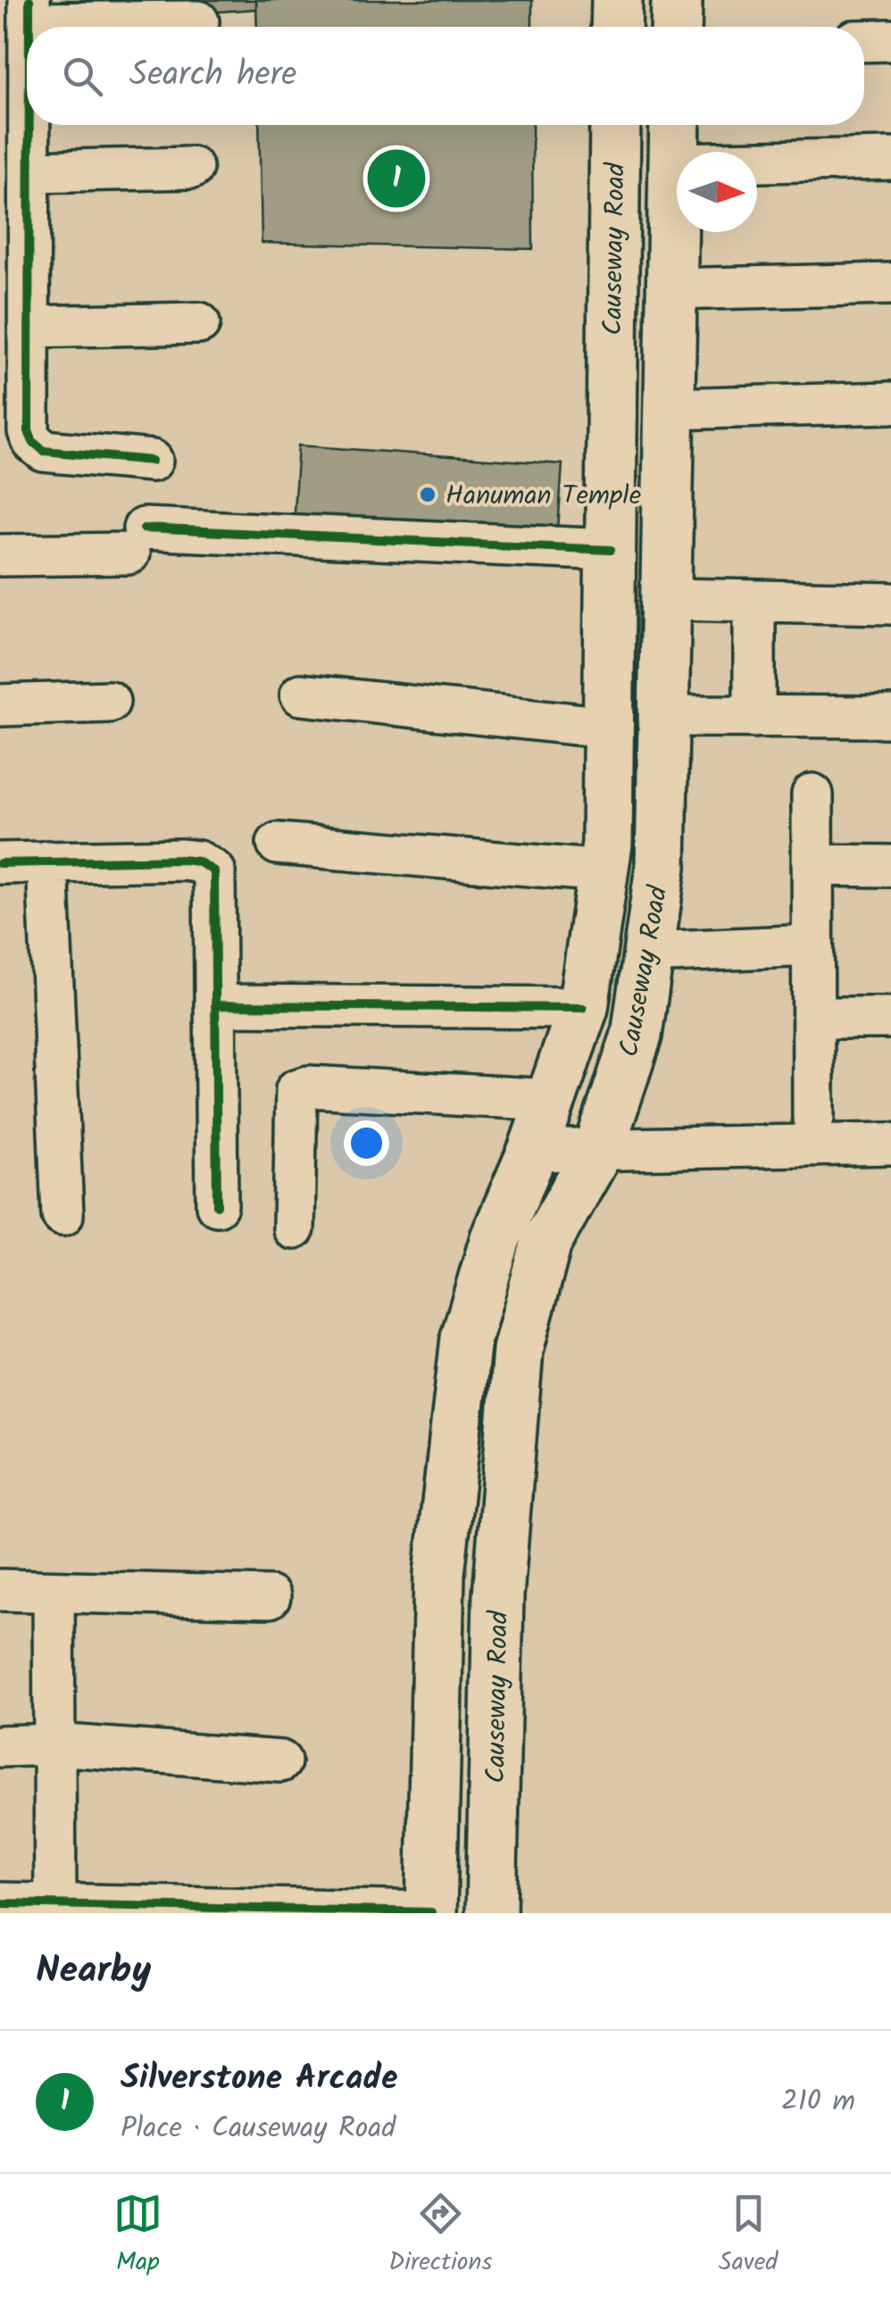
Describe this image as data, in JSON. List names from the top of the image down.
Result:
{
  "streets": {
    "main road": ["Causeway Road"]
  },
  "places": ["Hanuman Temple"],
  "north": "right",
  "page": {
    "search": "Search here",
    "pins": "1",
    "heading": "Nearby",
    "list": [
      {
        "mark": "1",
        "name": "Silverstone Arcade",
        "note": "Place · Causeway Road",
        "value": "210 m"
      }
    ],
    "nav": ["Map", "Directions", "Saved"]
  }
}
